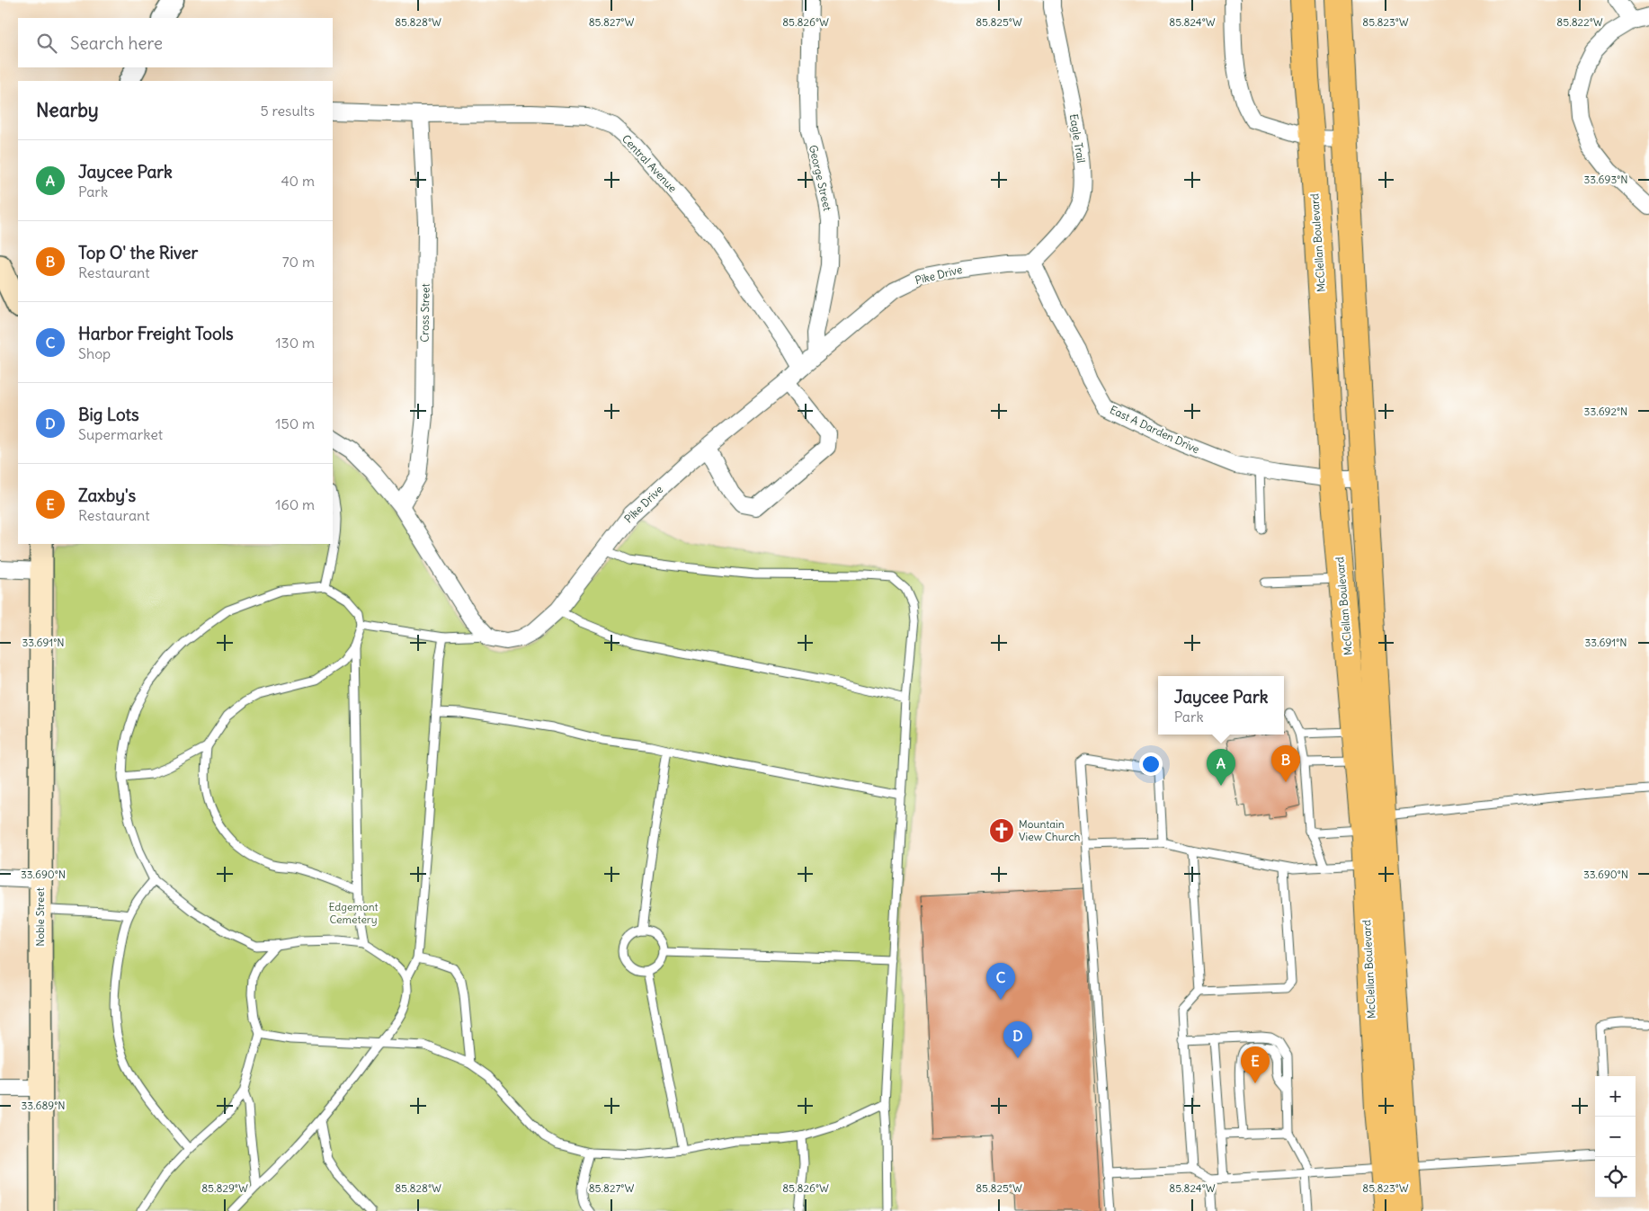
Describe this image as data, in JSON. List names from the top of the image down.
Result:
{
  "streets": {
    "highway": ["McClellan Boulevard"],
    "main road": ["Noble Street"],
    "street": [
      "Eagle Trail",
      "Central Avenue",
      "George Street",
      "Pike Drive",
      "Cross Street",
      "East A Darden Drive"
    ]
  },
  "crossings": [
    ["Eagle Trail", "Pike Drive"],
    ["Eagle Trail", "East A Darden Drive"],
    ["Central Avenue", "Pike Drive"],
    ["Central Avenue", "Cross Street"],
    ["George Street", "Pike Drive"],
    ["McClellan Boulevard", "East A Darden Drive"],
    ["Pike Drive", "East A Darden Drive"]
  ],
  "parks": ["Edgemont Cemetery"],
  "places": {
    "church": ["Mountain View Church"]
  },
  "page": {
    "search": "Search here",
    "heading": ["Nearby", "5 results"],
    "list": [
      {
        "mark": "A",
        "name": "Jaycee Park",
        "note": "Park",
        "value": "40 m"
      },
      {
        "mark": "B",
        "name": "Top O' the River",
        "note": "Restaurant",
        "value": "70 m"
      },
      {
        "mark": "C",
        "name": "Harbor Freight Tools",
        "note": "Shop",
        "value": "130 m"
      },
      {
        "mark": "D",
        "name": "Big Lots",
        "note": "Supermarket",
        "value": "150 m"
      },
      {
        "mark": "E",
        "name": "Zaxby's",
        "note": "Restaurant",
        "value": "160 m"
      }
    ],
    "popup": ["Jaycee Park", "Park"],
    "pins": [
      "B",
      "A",
      "C",
      "D",
      "E"
    ],
    "map_buttons": ["+", "−"]
  },
  "coordinates": [
    "85.828°W",
    "85.827°W",
    "85.826°W",
    "85.825°W",
    "85.824°W",
    "85.823°W",
    "85.822°W",
    "33.693°N",
    "33.692°N",
    "33.691°N",
    "33.690°N",
    "33.689°N",
    "85.829°W"
  ]
}
